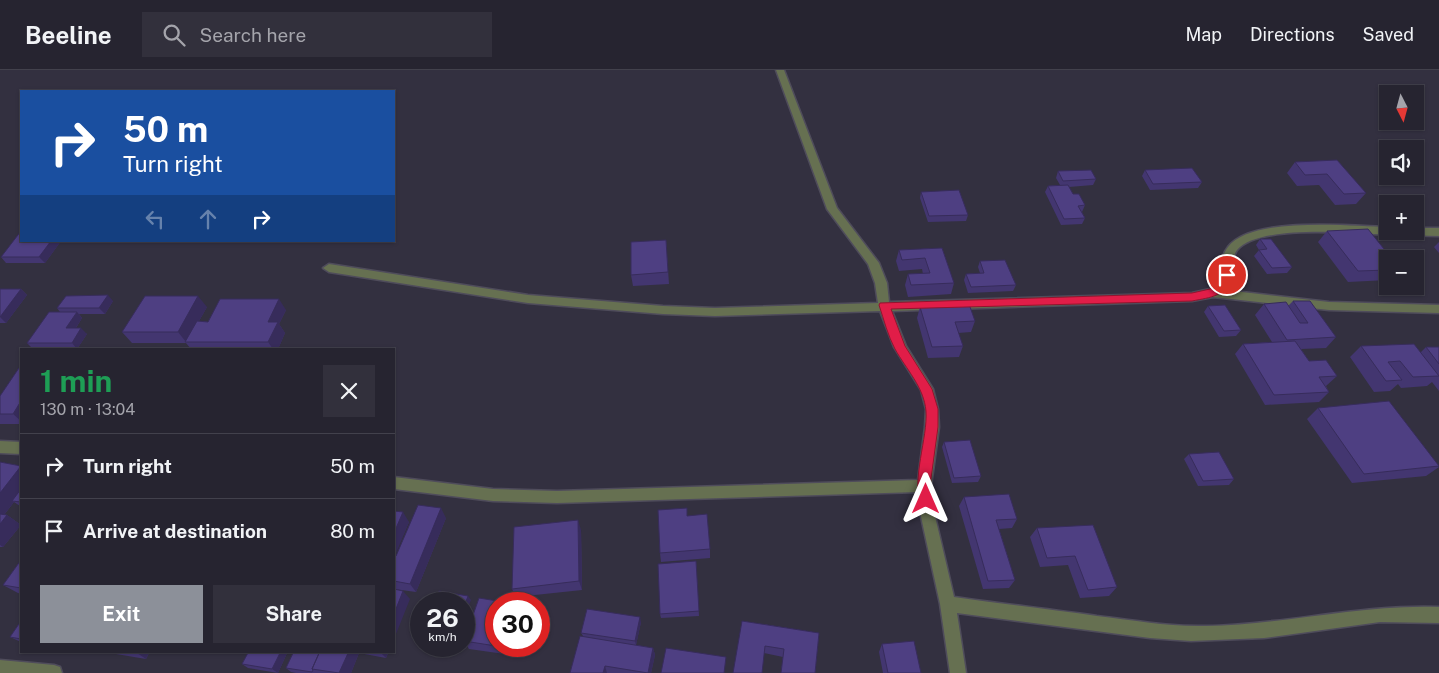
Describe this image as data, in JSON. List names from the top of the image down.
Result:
{
  "north": "bottom",
  "page": {
    "header": "Beeline",
    "search": "Search here",
    "nav": ["Map", "Directions", "Saved"],
    "map_buttons": ["+", "−"],
    "turn": ["50 m", "Turn right"],
    "heading": ["1 min", "130 m · 13:04"],
    "list": [
      {
        "name": "Turn right",
        "value": "50 m"
      },
      {
        "name": "Arrive at destination",
        "value": "80 m"
      }
    ],
    "buttons": ["Exit", "Share"],
    "speed": "26 km/h",
    "limit": "30"
  }
}
